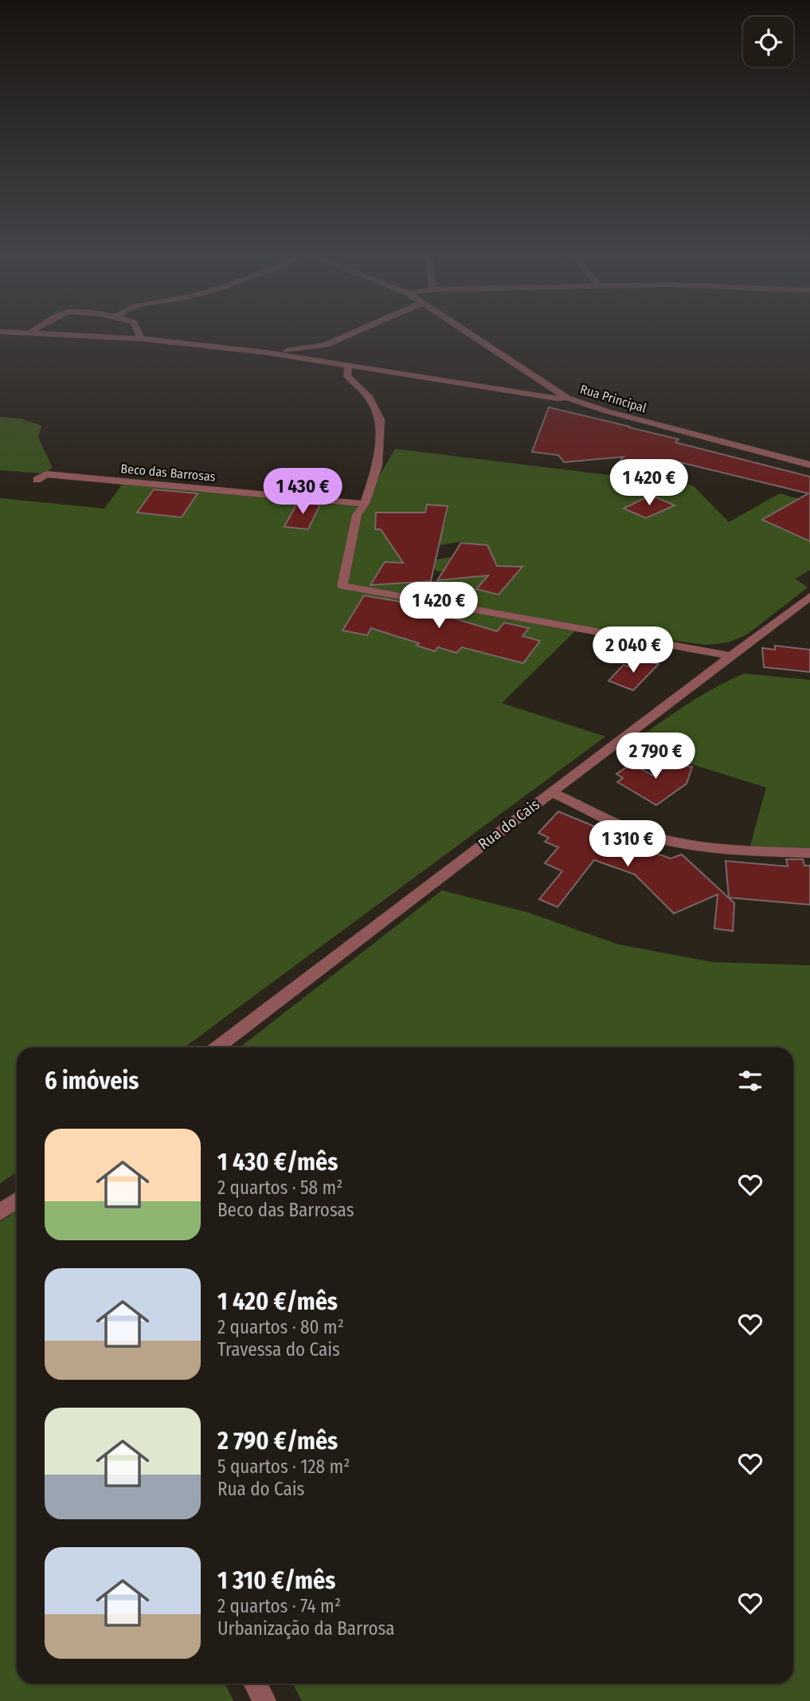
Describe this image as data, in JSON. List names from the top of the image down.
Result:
{
  "streets": {
    "street": ["Rua Principal", "Beco das Barrosas", "Rua do Cais"]
  },
  "page": {
    "price": [
      "1 420 €",
      "1 430 €",
      "1 420 €",
      "2 040 €",
      "2 790 €",
      "1 310 €"
    ],
    "heading": "6 imóveis",
    "list": [
      {
        "name": "1 430 €/mês",
        "note": "2 quartos · 58 m² · Beco das Barrosas"
      },
      {
        "name": "1 420 €/mês",
        "note": "2 quartos · 80 m² · Travessa do Cais"
      },
      {
        "name": "2 790 €/mês",
        "note": "5 quartos · 128 m² · Rua do Cais"
      },
      {
        "name": "1 310 €/mês",
        "note": "2 quartos · 74 m² · Urbanização da Barrosa"
      }
    ]
  }
}
